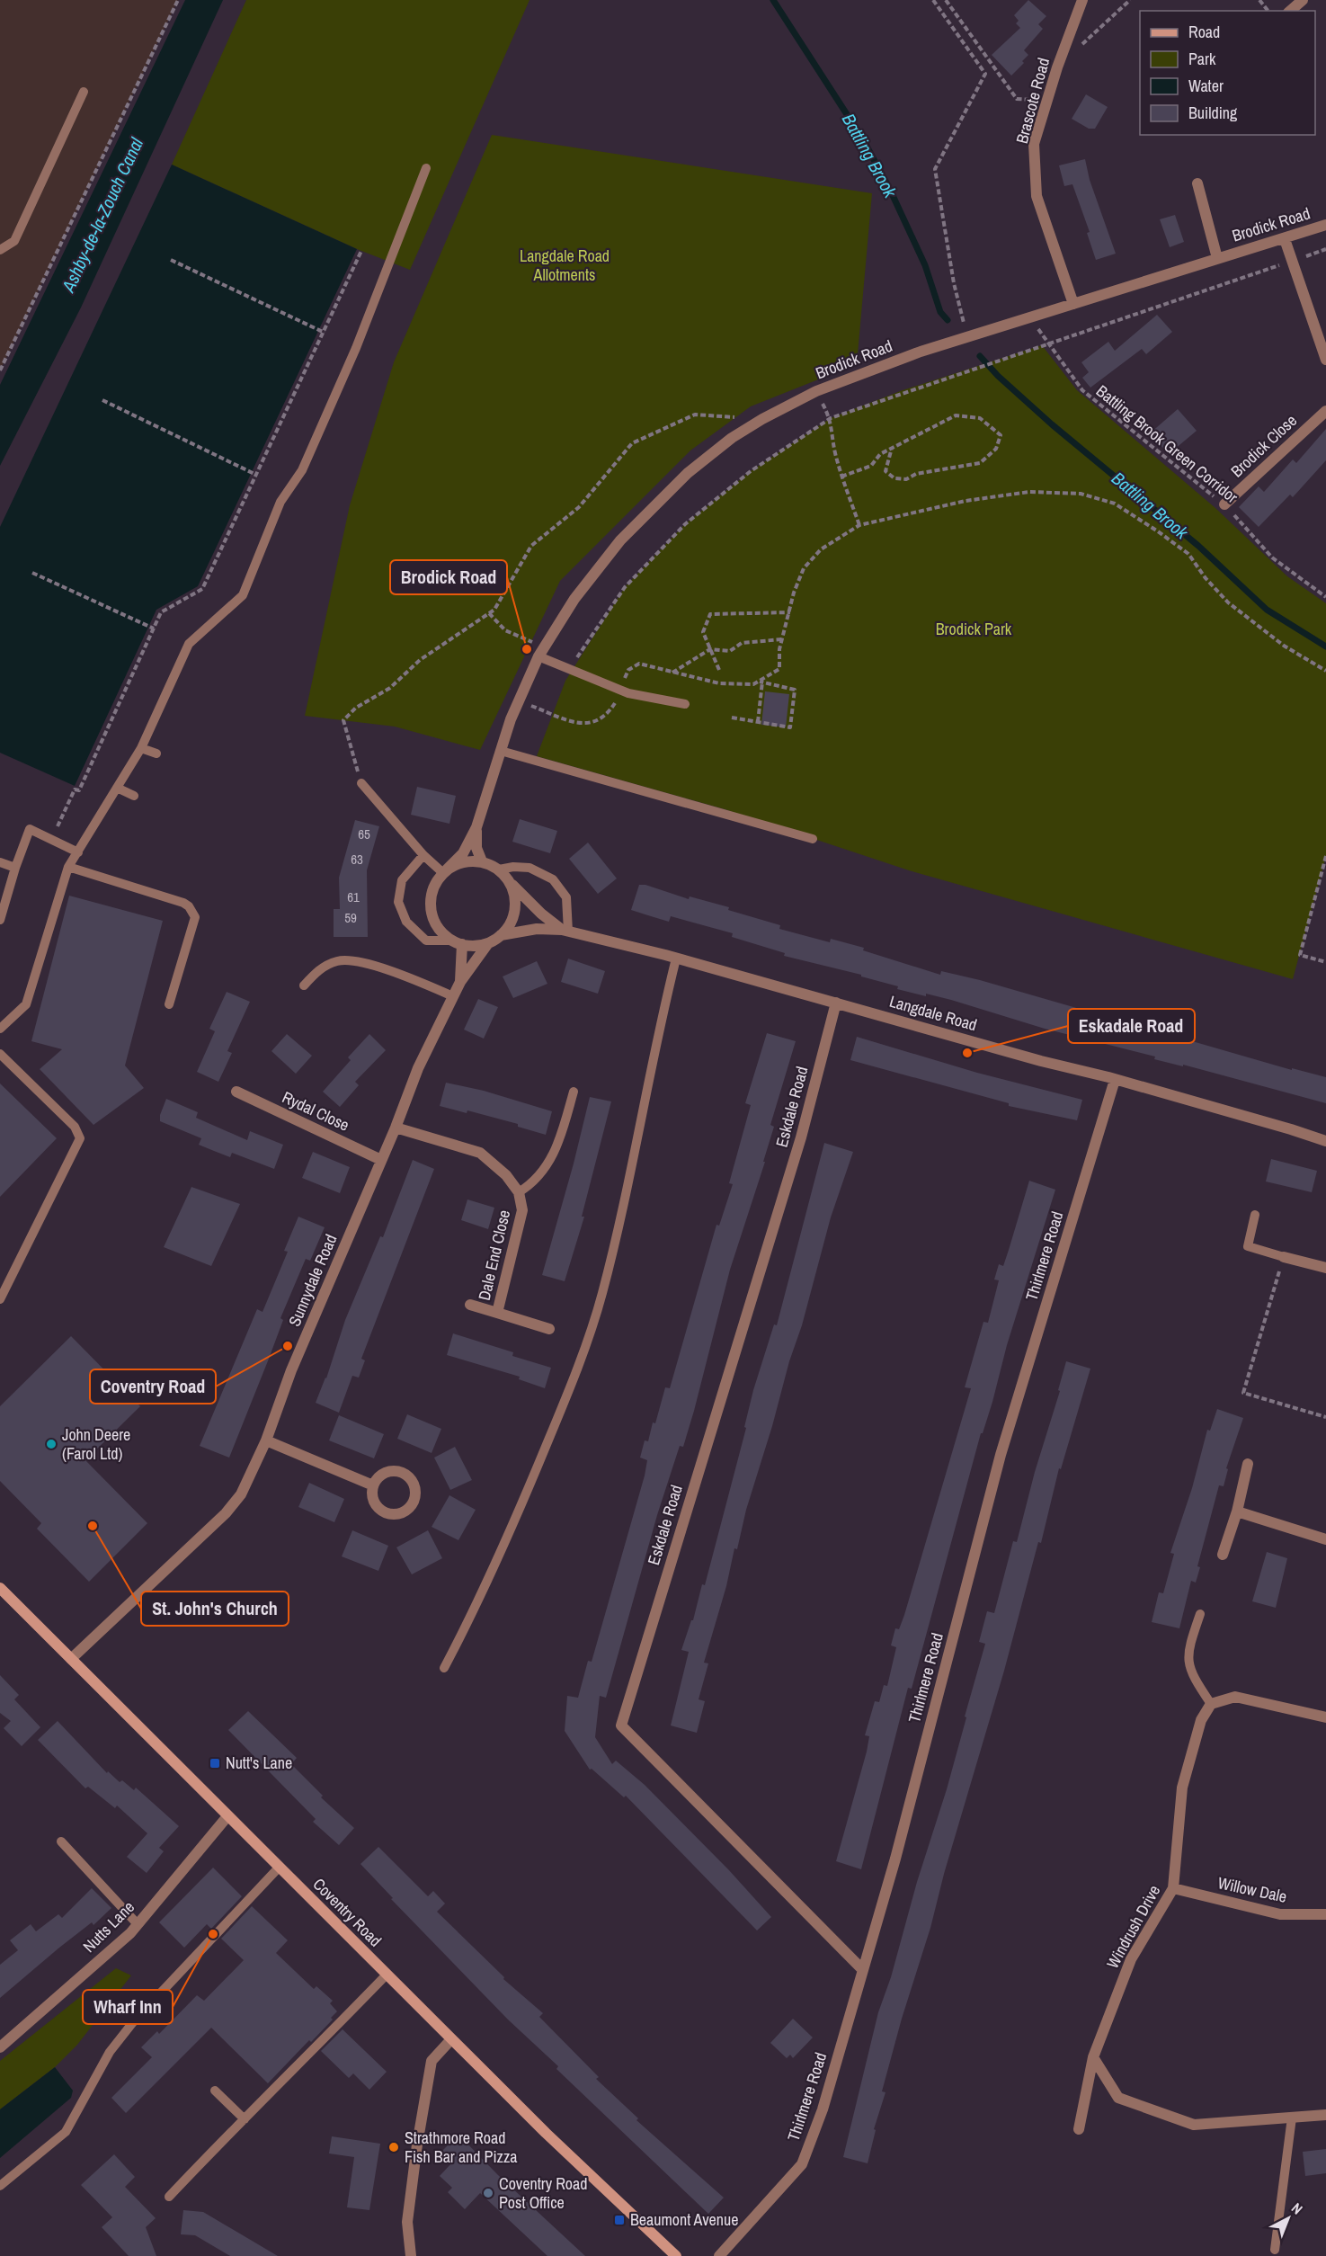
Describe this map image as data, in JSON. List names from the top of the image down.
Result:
{
  "streets": {
    "main road": ["Coventry Road"],
    "street": [
      "Brascote Road",
      "Brodick Road",
      "Brodick Close",
      "Langdale Road",
      "Eskdale Road",
      "Rydal Close",
      "Dale End Close",
      "Thirlmere Road",
      "Sunnydale Road",
      "Willow Dale",
      "Nutts Lane",
      "Windrush Drive"
    ],
    "path": ["Battling Brook Green Corridor"]
  },
  "crossings": [
    ["Brascote Road", "Brodick Road"],
    ["Brodick Road", "Battling Brook Green Corridor"],
    ["Brodick Road", "Langdale Road"],
    ["Brodick Road", "Sunnydale Road"],
    ["Battling Brook Green Corridor", "Brodick Close"],
    ["Langdale Road", "Eskdale Road"],
    ["Langdale Road", "Thirlmere Road"],
    ["Langdale Road", "Sunnydale Road"],
    ["Eskdale Road", "Thirlmere Road"],
    ["Rydal Close", "Sunnydale Road"],
    ["Dale End Close", "Sunnydale Road"],
    ["Sunnydale Road", "Coventry Road"],
    ["Willow Dale", "Windrush Drive"],
    ["Coventry Road", "Nutts Lane"]
  ],
  "water": ["Battling Brook", "Ashby-de-la-Zouch Canal"],
  "parks": ["Langdale Road Allotments", "Brodick Park"],
  "places": {
    "other": [
      "Brodick Road",
      "Eskadale Road",
      "Coventry Road",
      "John Deere (Farol Ltd)",
      "St. John's Church",
      "Wharf Inn",
      "Strathmore Road Fish Bar and Pizza",
      "Coventry Road Post Office"
    ],
    "transit": ["Nutt's Lane", "Beaumont Avenue"]
  },
  "house_numbers": [
    "65",
    "63",
    "61",
    "59"
  ],
  "legend": [
    "Road",
    "Park",
    "Water",
    "Building"
  ],
  "north": "top right"
}
